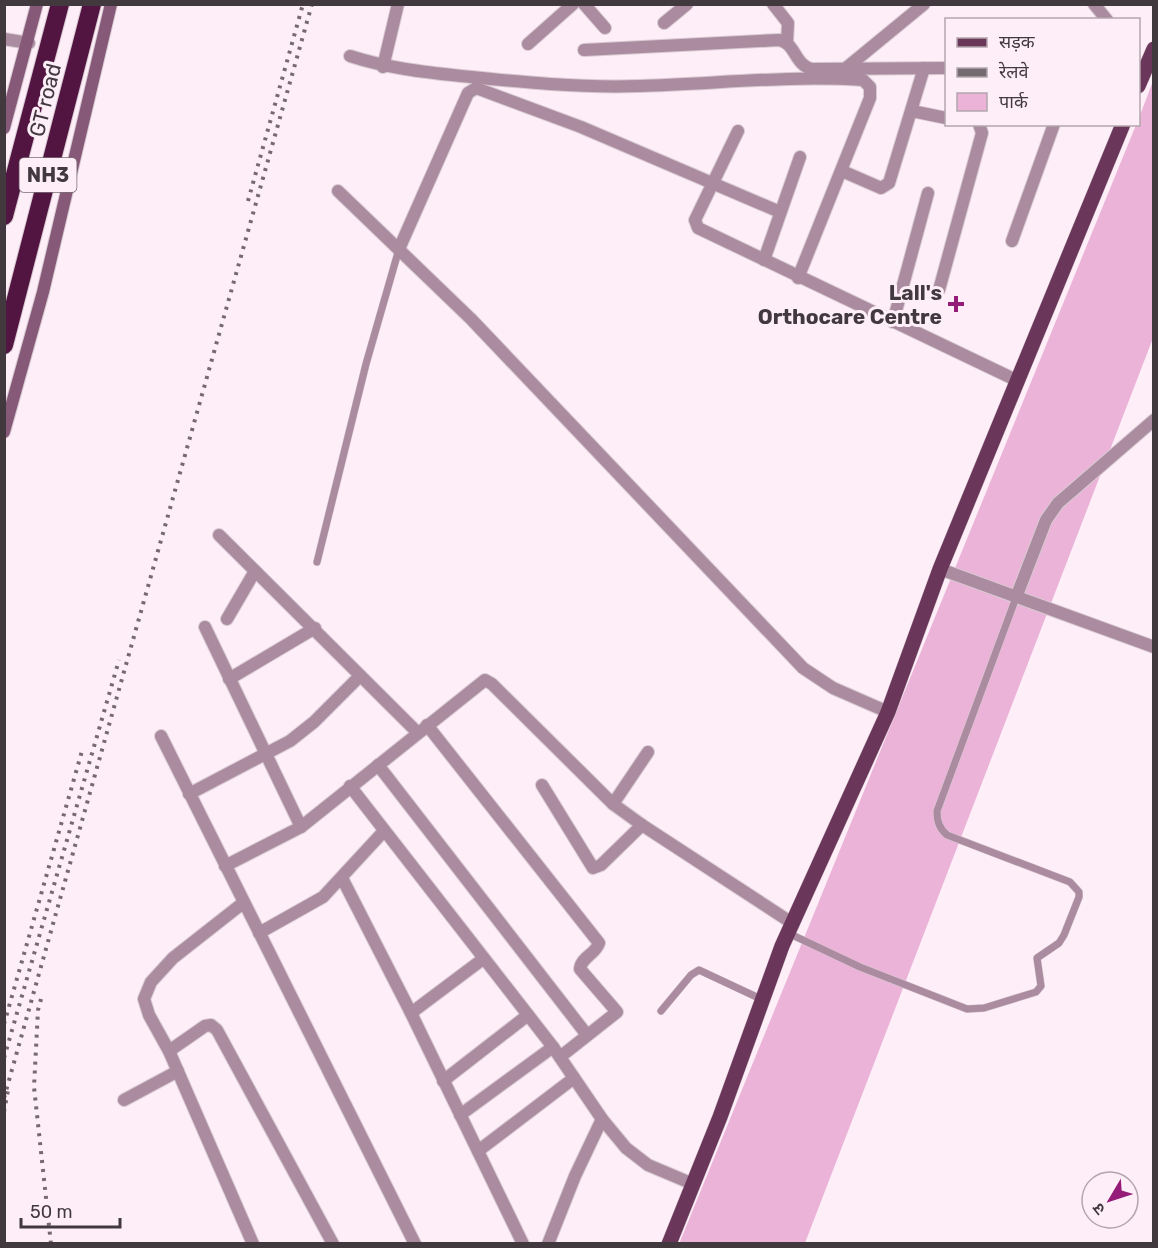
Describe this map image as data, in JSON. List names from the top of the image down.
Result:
{
  "streets": {
    "highway": ["GT road", "NH3"]
  },
  "places": {
    "health": ["Lall's Orthocare Centre"]
  },
  "legend": ["सड़क", "रेलवे", "पार्क"],
  "scale_bar": "50 m",
  "north": "bottom left"
}
